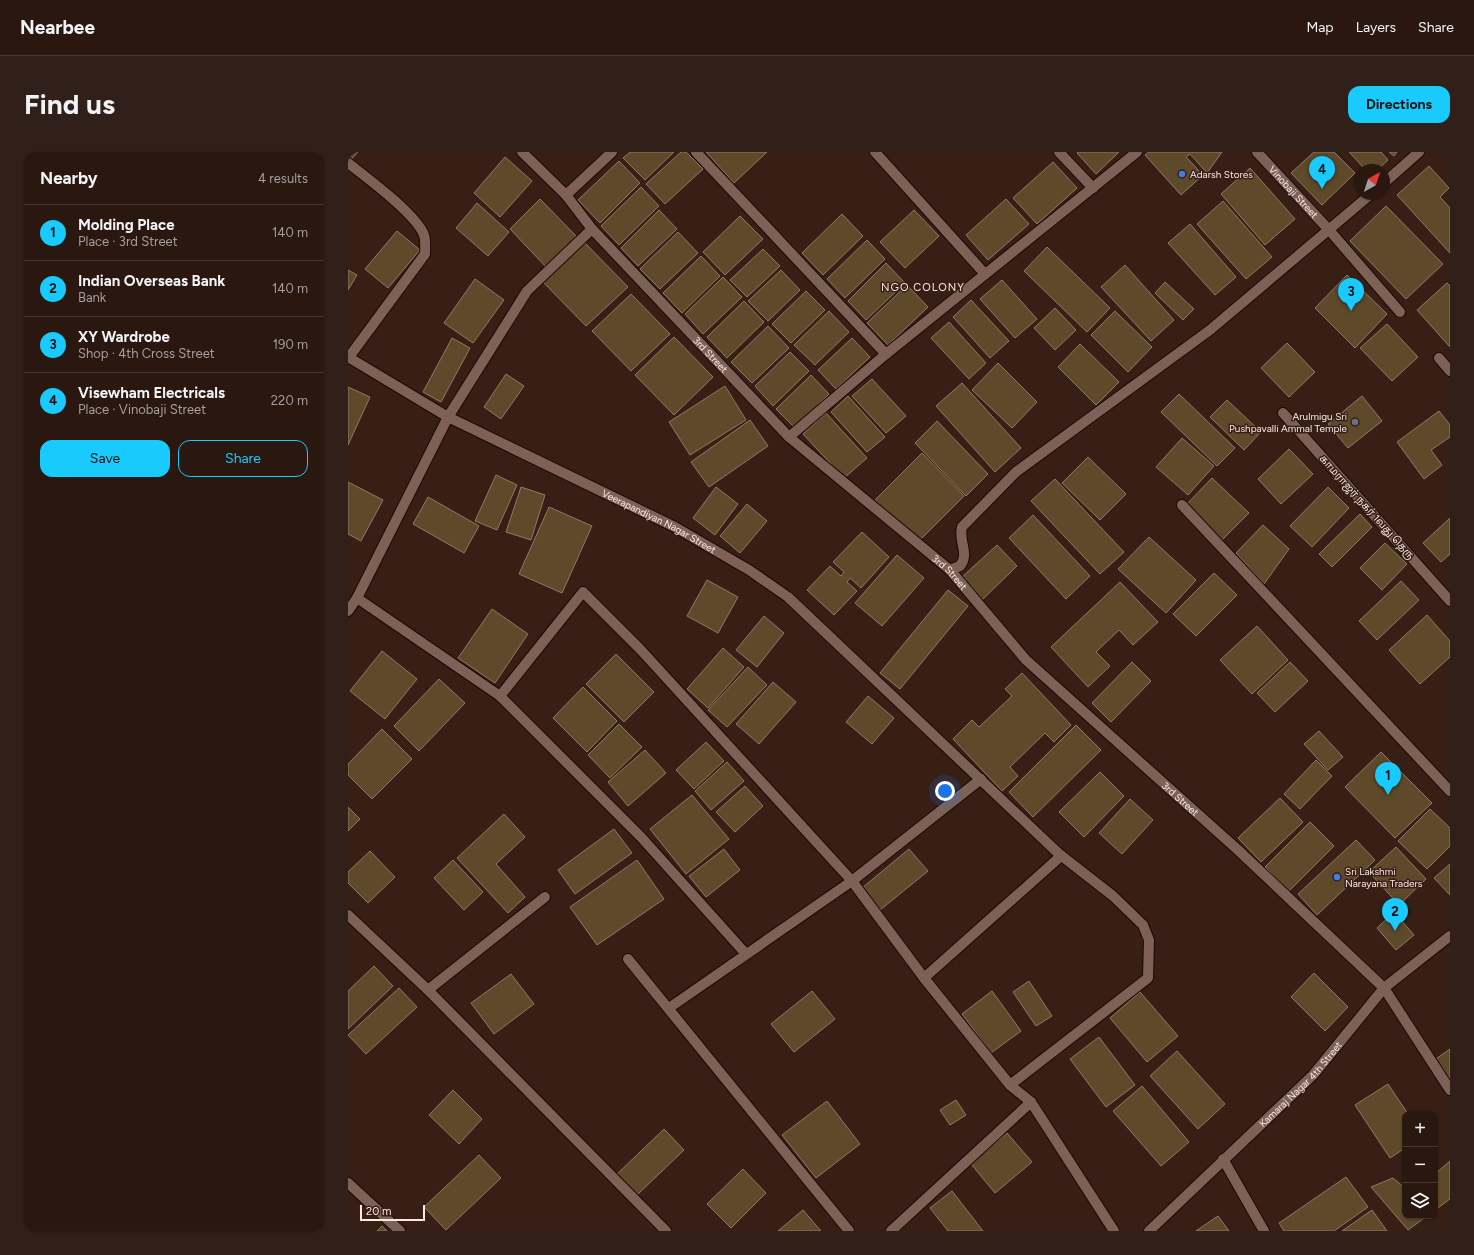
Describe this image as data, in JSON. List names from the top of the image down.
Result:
{
  "streets": {
    "street": [
      "Vinobaji Street",
      "3rd Street",
      "காமராஜர் நகர் 1வது தெரு",
      "Veerapandiyan Nagar Street",
      "Kamaraj Nagar 4th Street"
    ]
  },
  "crossings": [
    ["3rd Street", "Kamaraj Nagar 4th Street"]
  ],
  "districts": ["NGO COLONY"],
  "places": ["Adarsh Stores", "Arulmigu Sri Pushpavalli Ammal Temple", "Sri Lakshmi Narayana Traders"],
  "scale_bar": "20 m",
  "north": "top right",
  "page": {
    "header": "Nearbee",
    "nav": ["Map", "Layers", "Share"],
    "buttons": [
      "Directions",
      ["Save", "Share"]
    ],
    "title": "Find us",
    "heading": ["Nearby", "4 results"],
    "pins": [
      "4",
      "3",
      "1",
      "2"
    ],
    "list": [
      {
        "mark": "1",
        "name": "Molding Place",
        "note": "Place · 3rd Street",
        "value": "140 m"
      },
      {
        "mark": "2",
        "name": "Indian Overseas Bank",
        "note": "Bank",
        "value": "140 m"
      },
      {
        "mark": "3",
        "name": "XY Wardrobe",
        "note": "Shop · 4th Cross Street",
        "value": "190 m"
      },
      {
        "mark": "4",
        "name": "Visewham Electricals",
        "note": "Place · Vinobaji Street",
        "value": "220 m"
      }
    ],
    "map_buttons": ["+", "−"],
    "scale": "20 m"
  }
}
